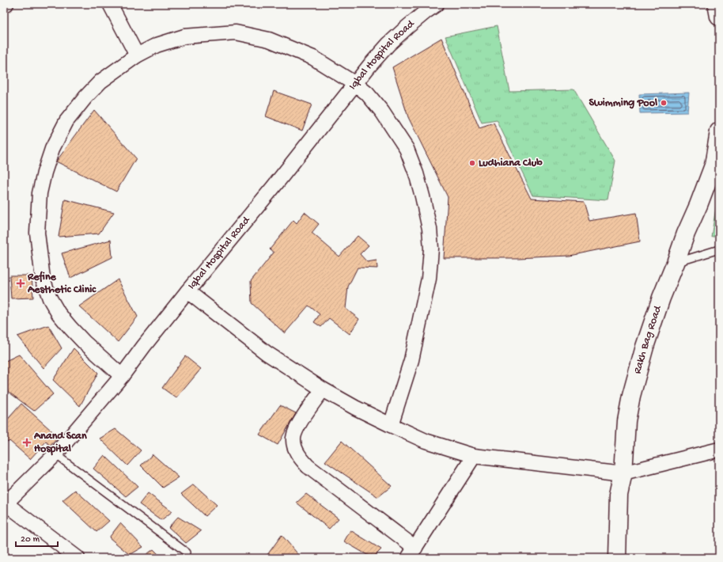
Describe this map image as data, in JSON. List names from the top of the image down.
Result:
{
  "streets": {
    "street": ["Iqbal Hospital Road", "Rakh Bag Road"]
  },
  "places": {
    "other": ["Swimming Pool", "Ludhiana Club"],
    "health": ["Refine Aesthetic Clinic", "Anand Scan Hospital"]
  },
  "scale_bar": "20 m"
}
